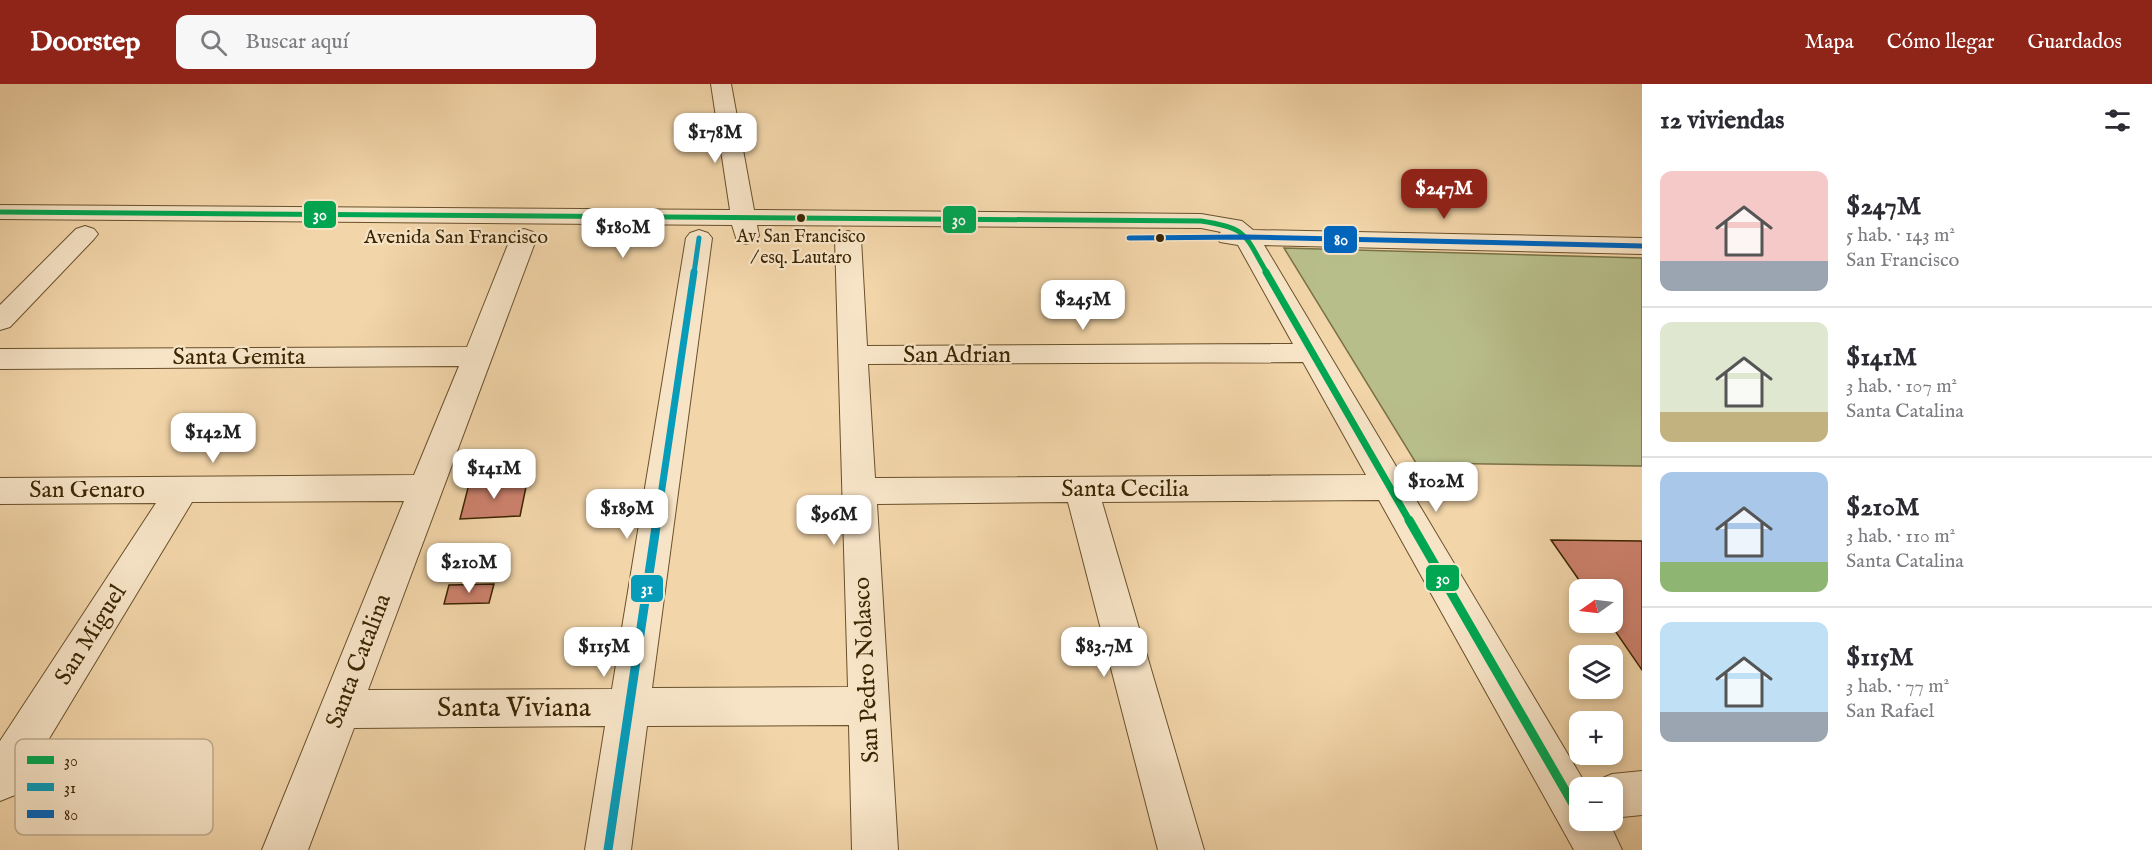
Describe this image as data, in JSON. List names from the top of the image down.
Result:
{
  "streets": {
    "street": [
      "Avenida San Francisco",
      "San Adrian",
      "Santa Gemita",
      "Santa Cecilia",
      "San Genaro",
      "San Miguel",
      "Santa Catalina",
      "San Pedro Nolasco",
      "Santa Viviana"
    ]
  },
  "crossings": [
    ["Avenida San Francisco", "Santa Catalina"],
    ["Avenida San Francisco", "San Pedro Nolasco"],
    ["San Adrian", "San Pedro Nolasco"],
    ["Santa Gemita", "Santa Catalina"],
    ["Santa Cecilia", "San Pedro Nolasco"],
    ["San Genaro", "San Miguel"],
    ["San Genaro", "Santa Catalina"],
    ["Santa Catalina", "Santa Viviana"],
    ["San Pedro Nolasco", "Santa Viviana"]
  ],
  "places": ["Av. San Francisco / esq. Lautaro"],
  "lines": ["transit line 30", "transit line 80", "transit line 31"],
  "legend": ["30", "31", "80"],
  "north": "left",
  "page": {
    "header": "Doorstep",
    "search": "Buscar aquí",
    "nav": ["Mapa", "Cómo llegar", "Guardados"],
    "heading": "12 viviendas",
    "price": [
      "$178M",
      "$247M",
      "$180M",
      "$245M",
      "$142M",
      "$141M",
      "$102M",
      "$189M",
      "$96M",
      "$210M",
      "$115M",
      "$83.7M"
    ],
    "list": [
      {
        "name": "$247M",
        "note": "5 hab. · 143 m² · San Francisco"
      },
      {
        "name": "$141M",
        "note": "3 hab. · 107 m² · Santa Catalina"
      },
      {
        "name": "$210M",
        "note": "3 hab. · 110 m² · Santa Catalina"
      },
      {
        "name": "$115M",
        "note": "3 hab. · 77 m² · San Rafael"
      }
    ],
    "map_buttons": ["+", "−"]
  }
}
